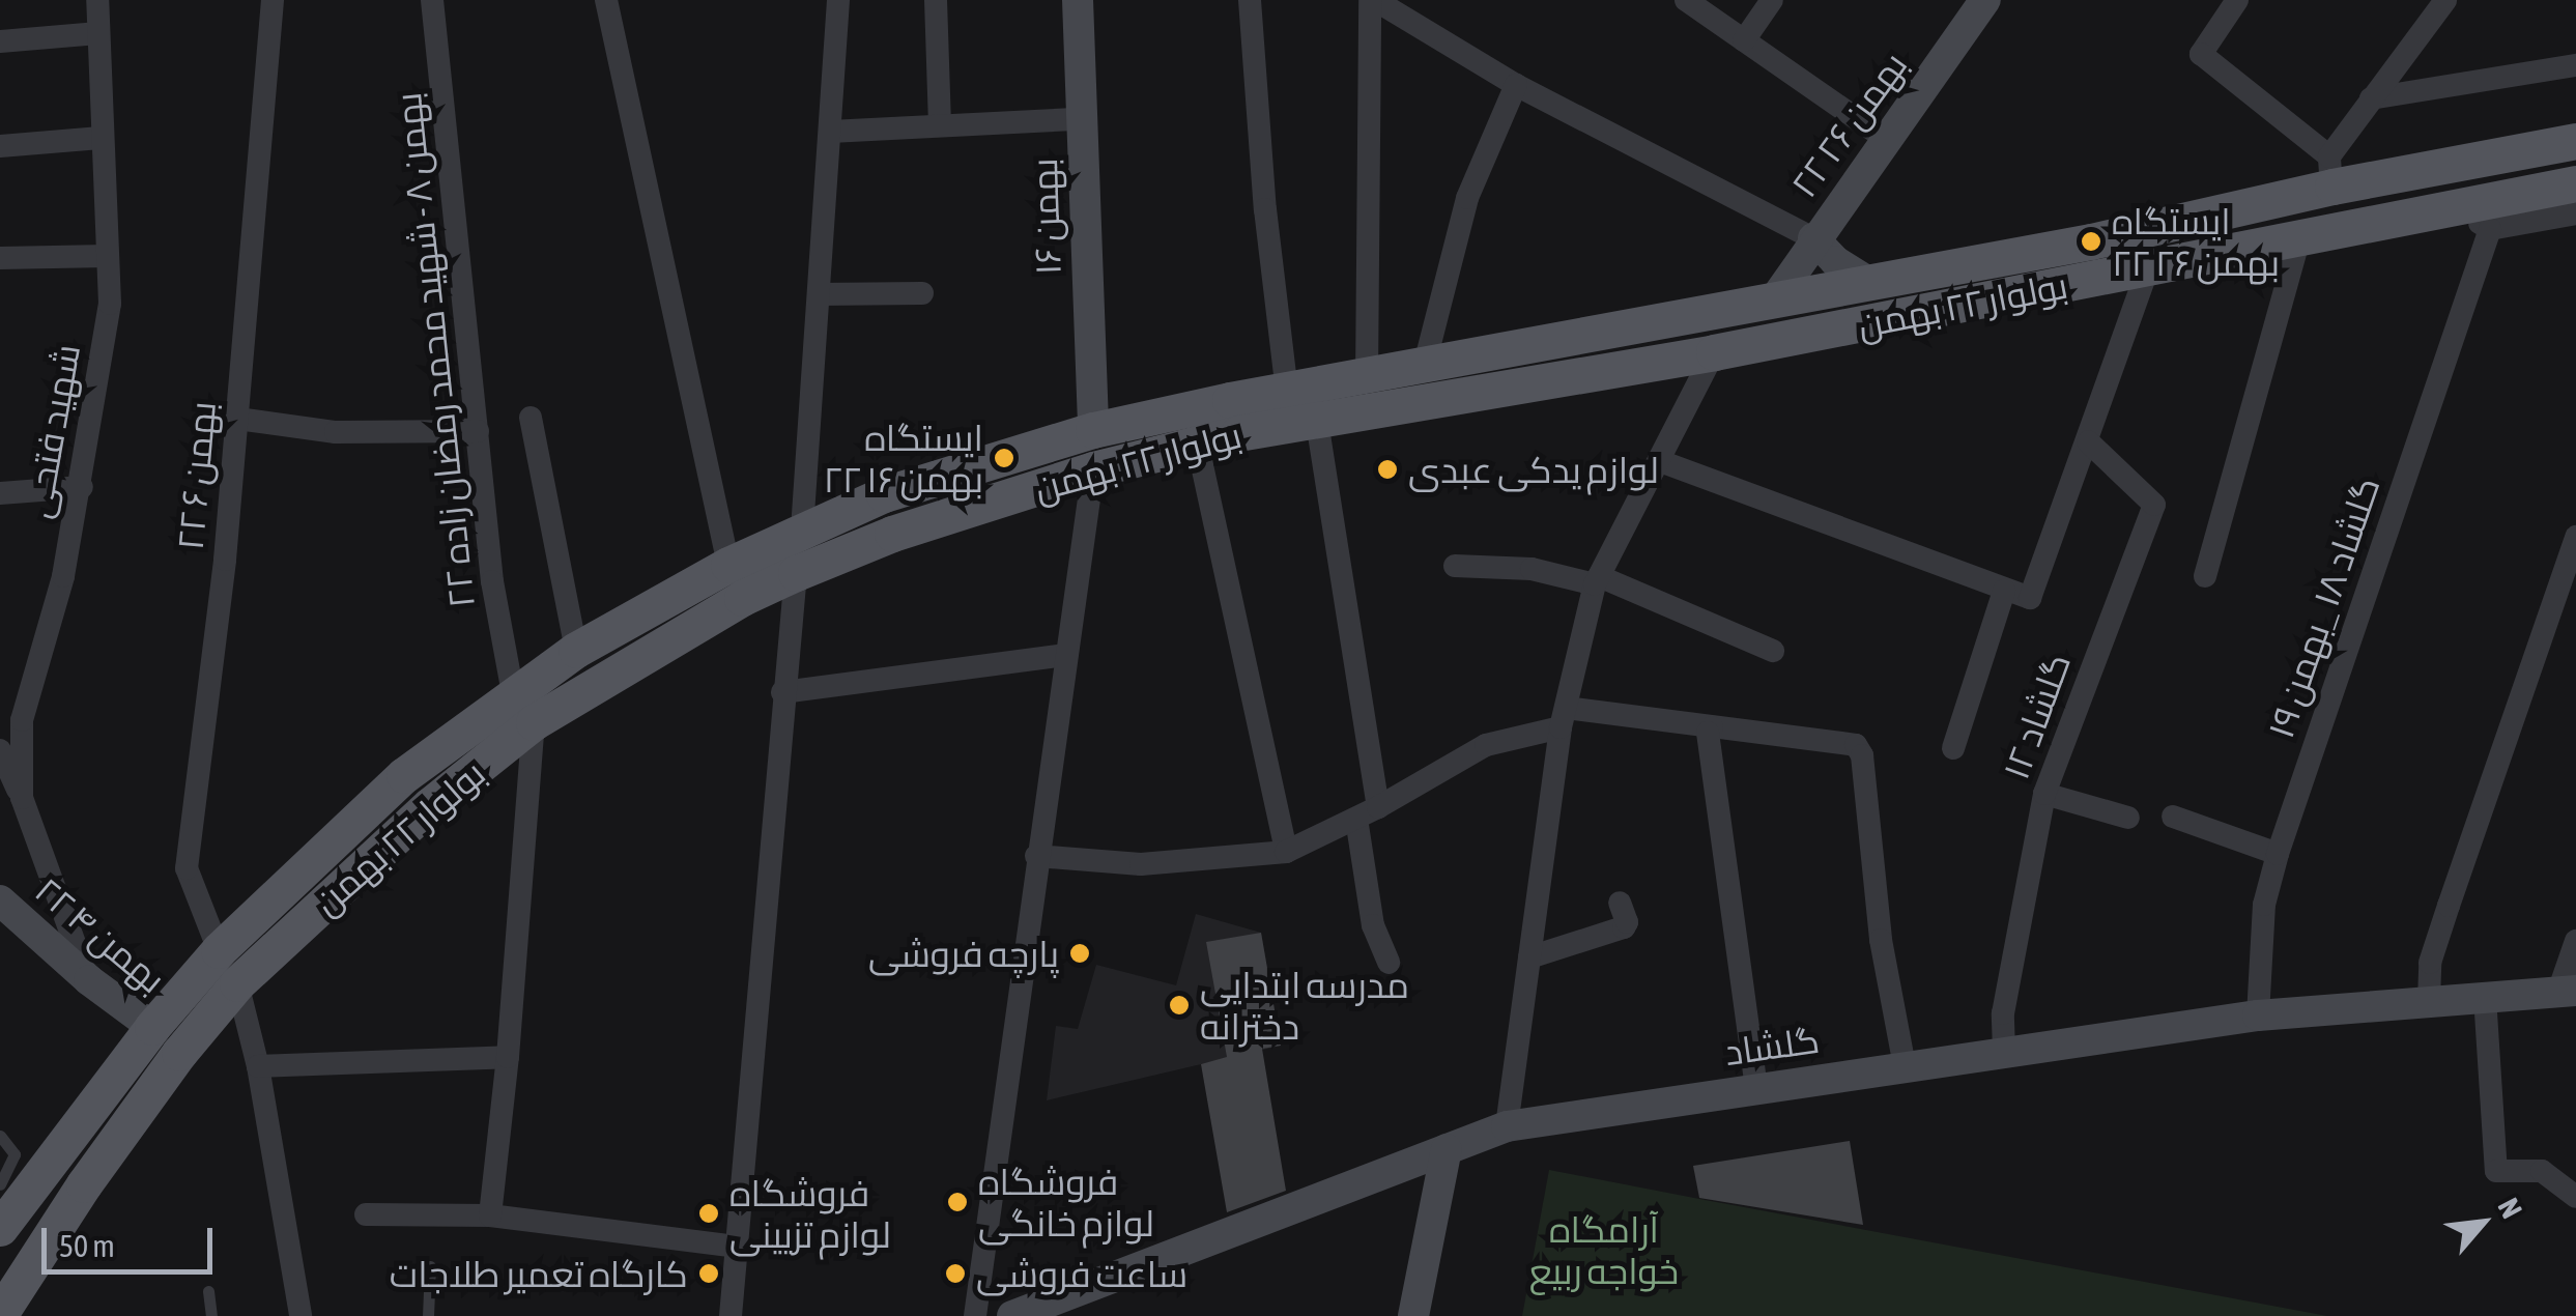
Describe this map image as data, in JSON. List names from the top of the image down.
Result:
{
  "streets": {
    "main road": ["بولوار ۲۲ بهمن"],
    "street": [
      "۲۲ بهمن ۲۶",
      "بهمن ۱۶",
      "۲۲ بهمن ۸ - شهید محمد رمضان زاده",
      "شهید فتحی",
      "۲۲ بهمن ۶",
      "گلشاد ۱۸ _بهمن ۱۹",
      "گلشاد ۱۲",
      "۲۲ بهمن ۴",
      "گلشاد"
    ]
  },
  "crossings": [
    ["۲۲ بهمن ۲۶", "بولوار ۲۲ بهمن"],
    ["بهمن ۱۶", "بولوار ۲۲ بهمن"],
    ["بولوار ۲۲ بهمن", "۲۲ بهمن ۸ - شهید محمد رمضان زاده"],
    ["بولوار ۲۲ بهمن", "۲۲ بهمن ۶"],
    ["بولوار ۲۲ بهمن", "۲۲ بهمن ۴"],
    ["شهید فتحی", "۲۲ بهمن ۴"],
    ["گلشاد ۱۸ _بهمن ۱۹", "گلشاد"],
    ["گلشاد ۱۲", "گلشاد"]
  ],
  "parks": ["آرامگاه خواجه ربیع"],
  "places": [
    "ایستگاه ۲۲ بهمن ۲۶",
    "ایستگاه ۲۲ بهمن ۱۶",
    "لوازم یدکی عبدی",
    "پارچه فروشی",
    "مدرسه ابتدایی دخترانه",
    "فروشگاه لوازم خانگی",
    "فروشگاه لوازم تزیینی",
    "کارگاه تعمیر طلاجات",
    "ساعت فروشی"
  ],
  "scale_bar": "50 m",
  "north": "top right"
}
